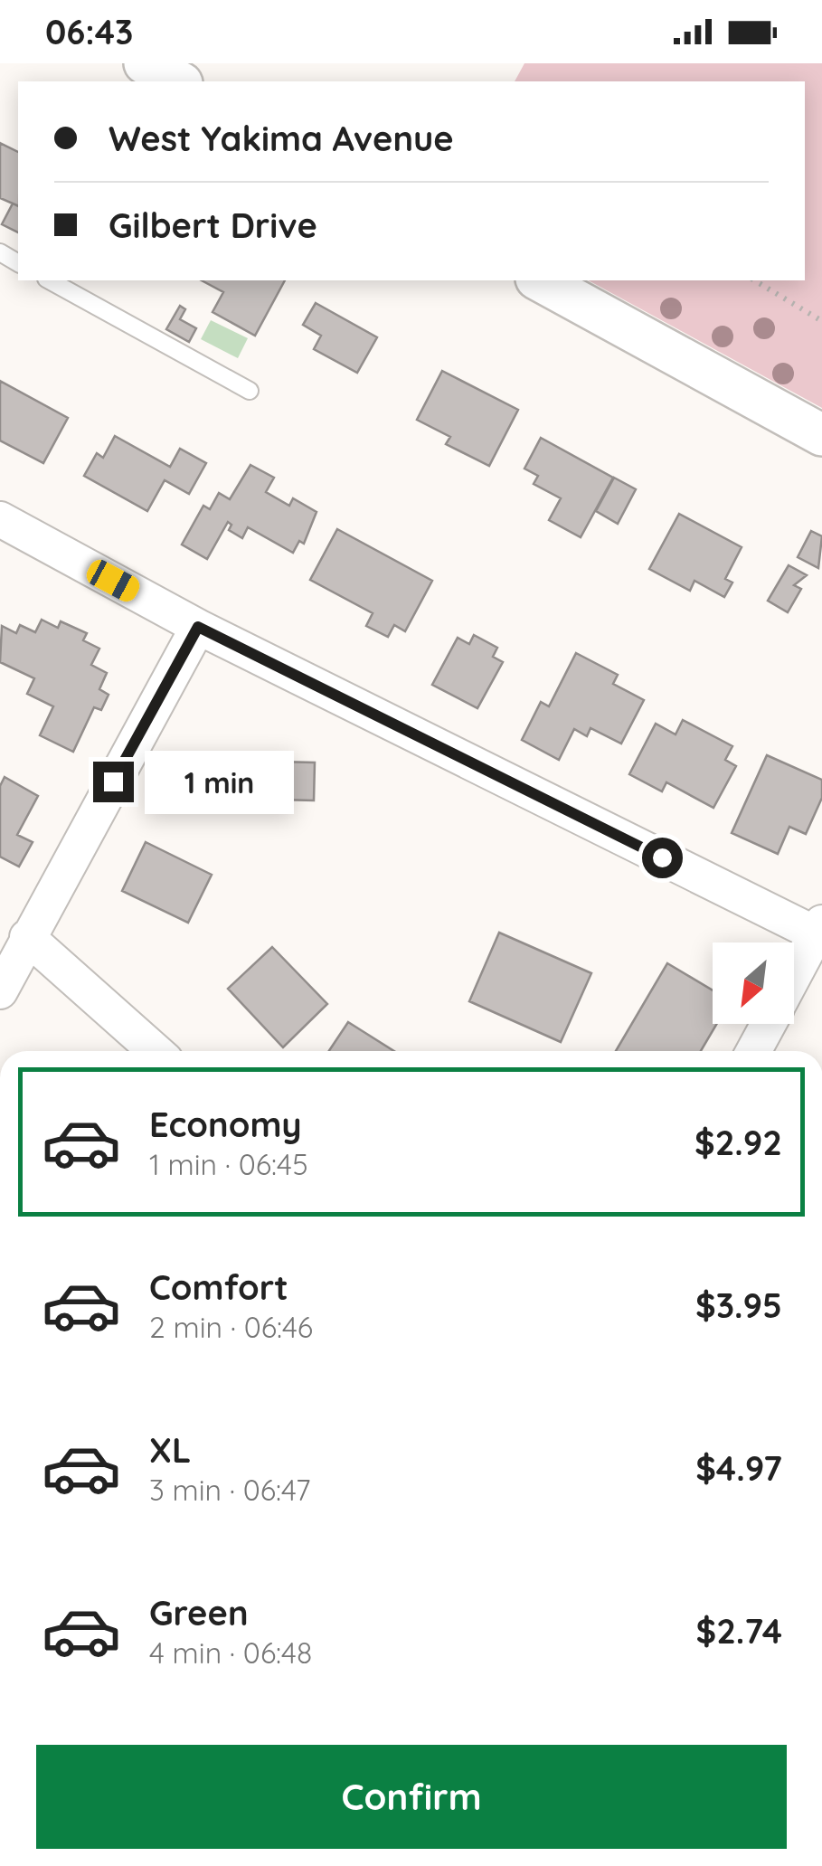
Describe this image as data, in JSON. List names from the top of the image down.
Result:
{
  "north": "bottom left",
  "page": {
    "status": "06:43",
    "banner": ["West Yakima Avenue", "Gilbert Drive"],
    "bubble": "1 min",
    "list": [
      {
        "name": "Economy",
        "note": "1 min · 06:45",
        "value": "$2.92"
      },
      {
        "name": "Comfort",
        "note": "2 min · 06:46",
        "value": "$3.95"
      },
      {
        "name": "XL",
        "note": "3 min · 06:47",
        "value": "$4.97"
      },
      {
        "name": "Green",
        "note": "4 min · 06:48",
        "value": "$2.74"
      }
    ],
    "buttons": "Confirm"
  }
}
